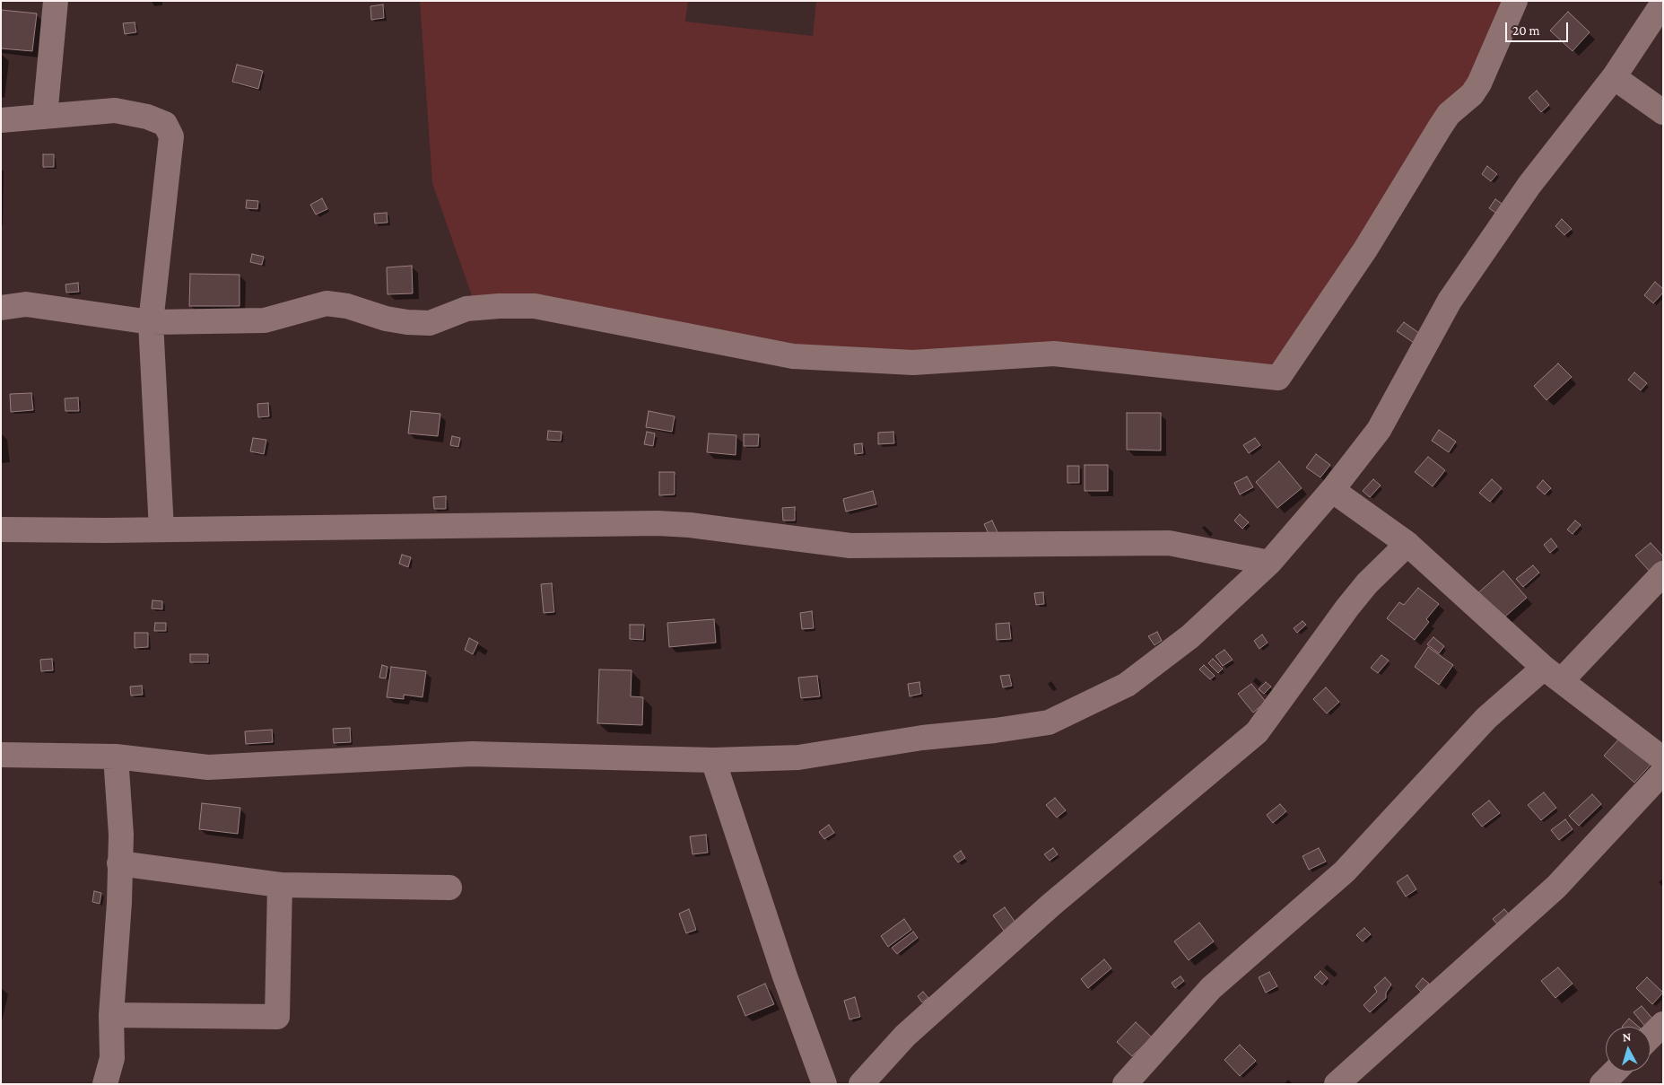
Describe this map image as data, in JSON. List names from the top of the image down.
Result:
{
  "scale_bar": "20 m",
  "north": "top"
}
